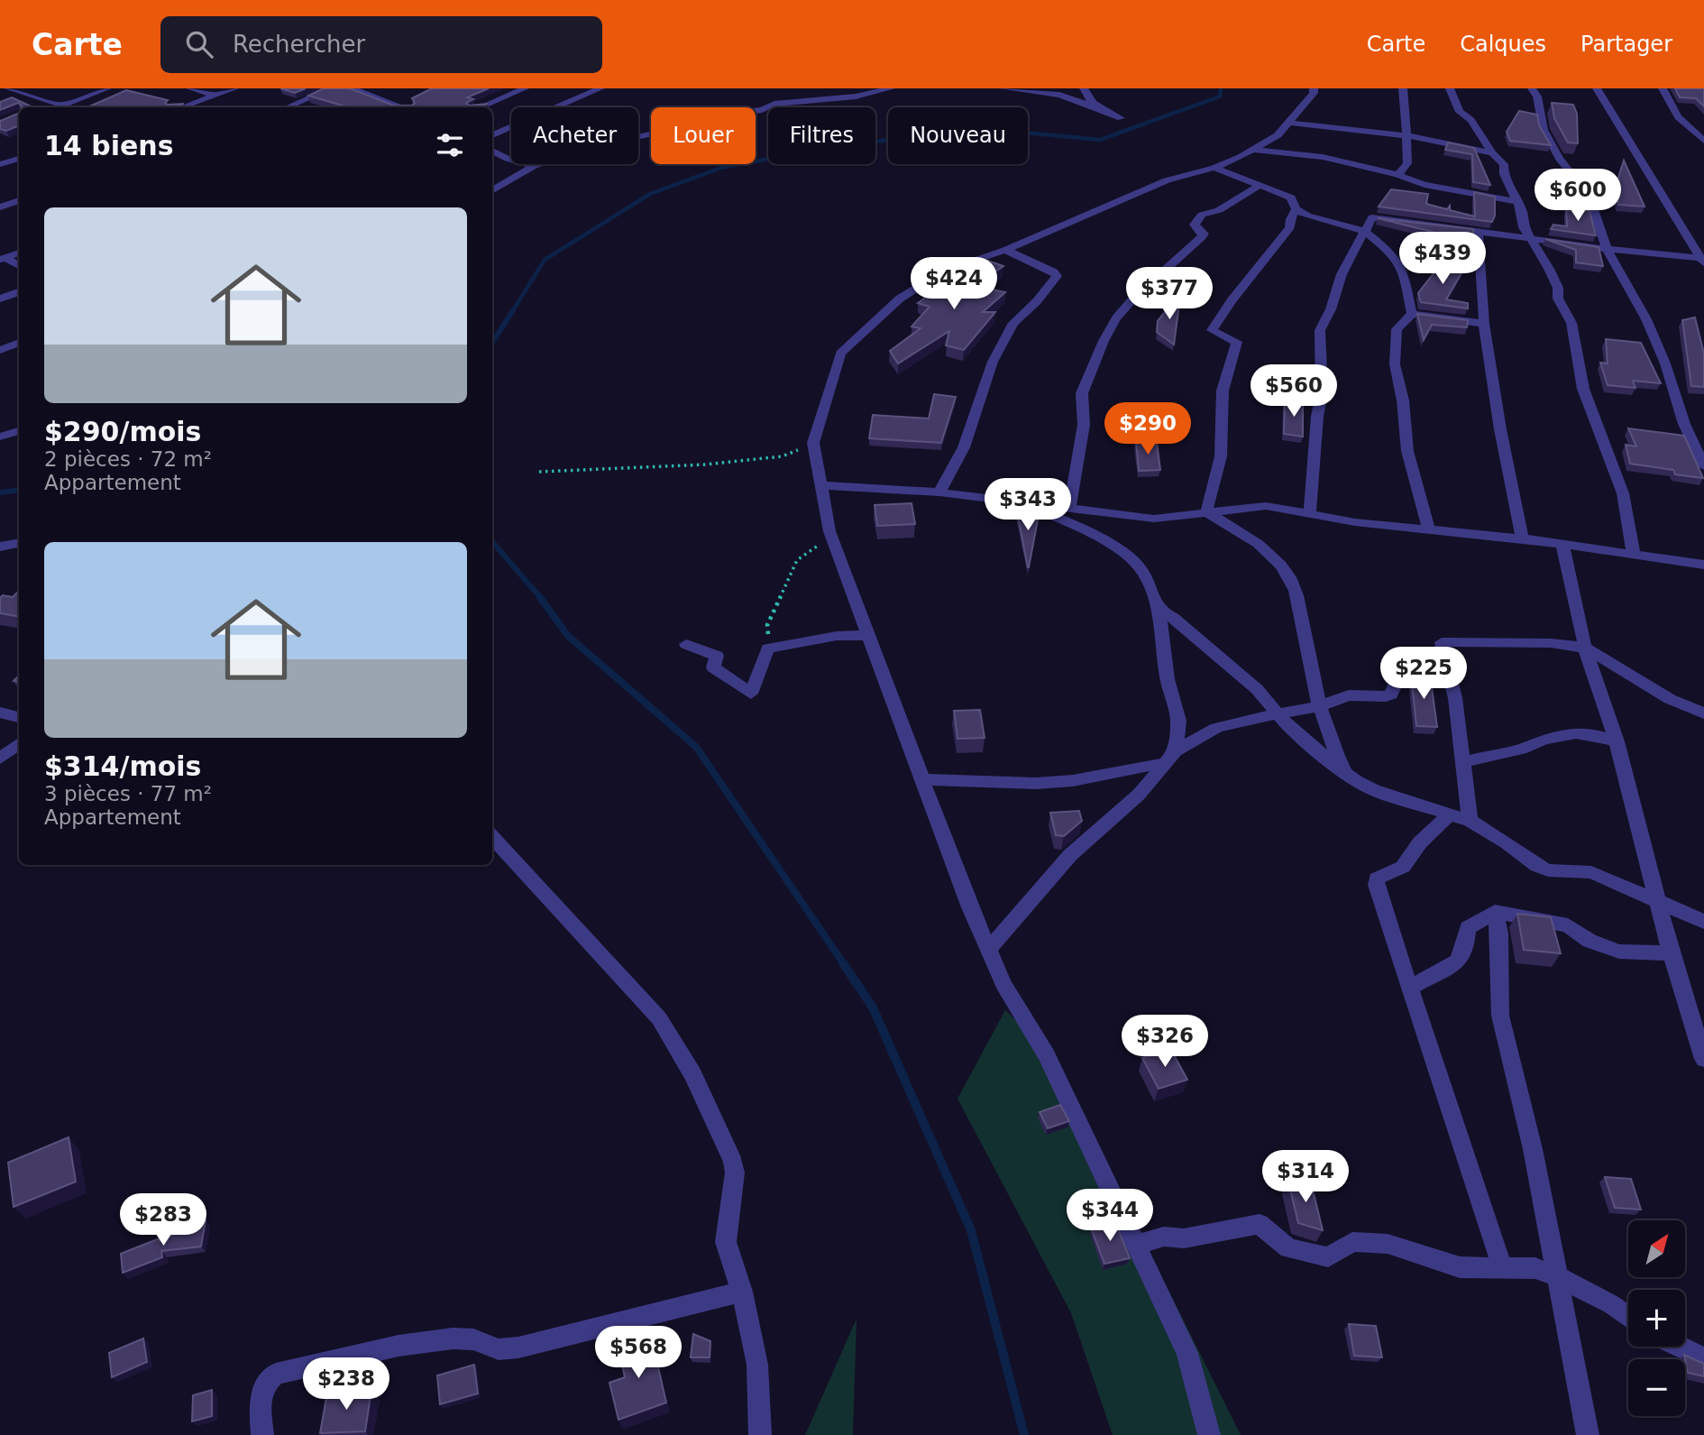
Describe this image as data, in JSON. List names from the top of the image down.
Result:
{
  "north": "top right",
  "page": {
    "header": "Carte",
    "search": "Rechercher",
    "nav": ["Carte", "Calques", "Partager"],
    "chip": [
      "Acheter",
      "Louer",
      "Filtres",
      "Nouveau"
    ],
    "heading": "14 biens",
    "price": [
      "$600",
      "$439",
      "$424",
      "$377",
      "$560",
      "$290",
      "$343",
      "$225",
      "$326",
      "$314",
      "$344",
      "$283",
      "$568",
      "$238"
    ],
    "list": [
      {
        "name": "$290/mois",
        "note": "2 pièces · 72 m² · Appartement"
      },
      {
        "name": "$314/mois",
        "note": "3 pièces · 77 m² · Appartement"
      }
    ],
    "map_buttons": ["+", "−"]
  }
}
